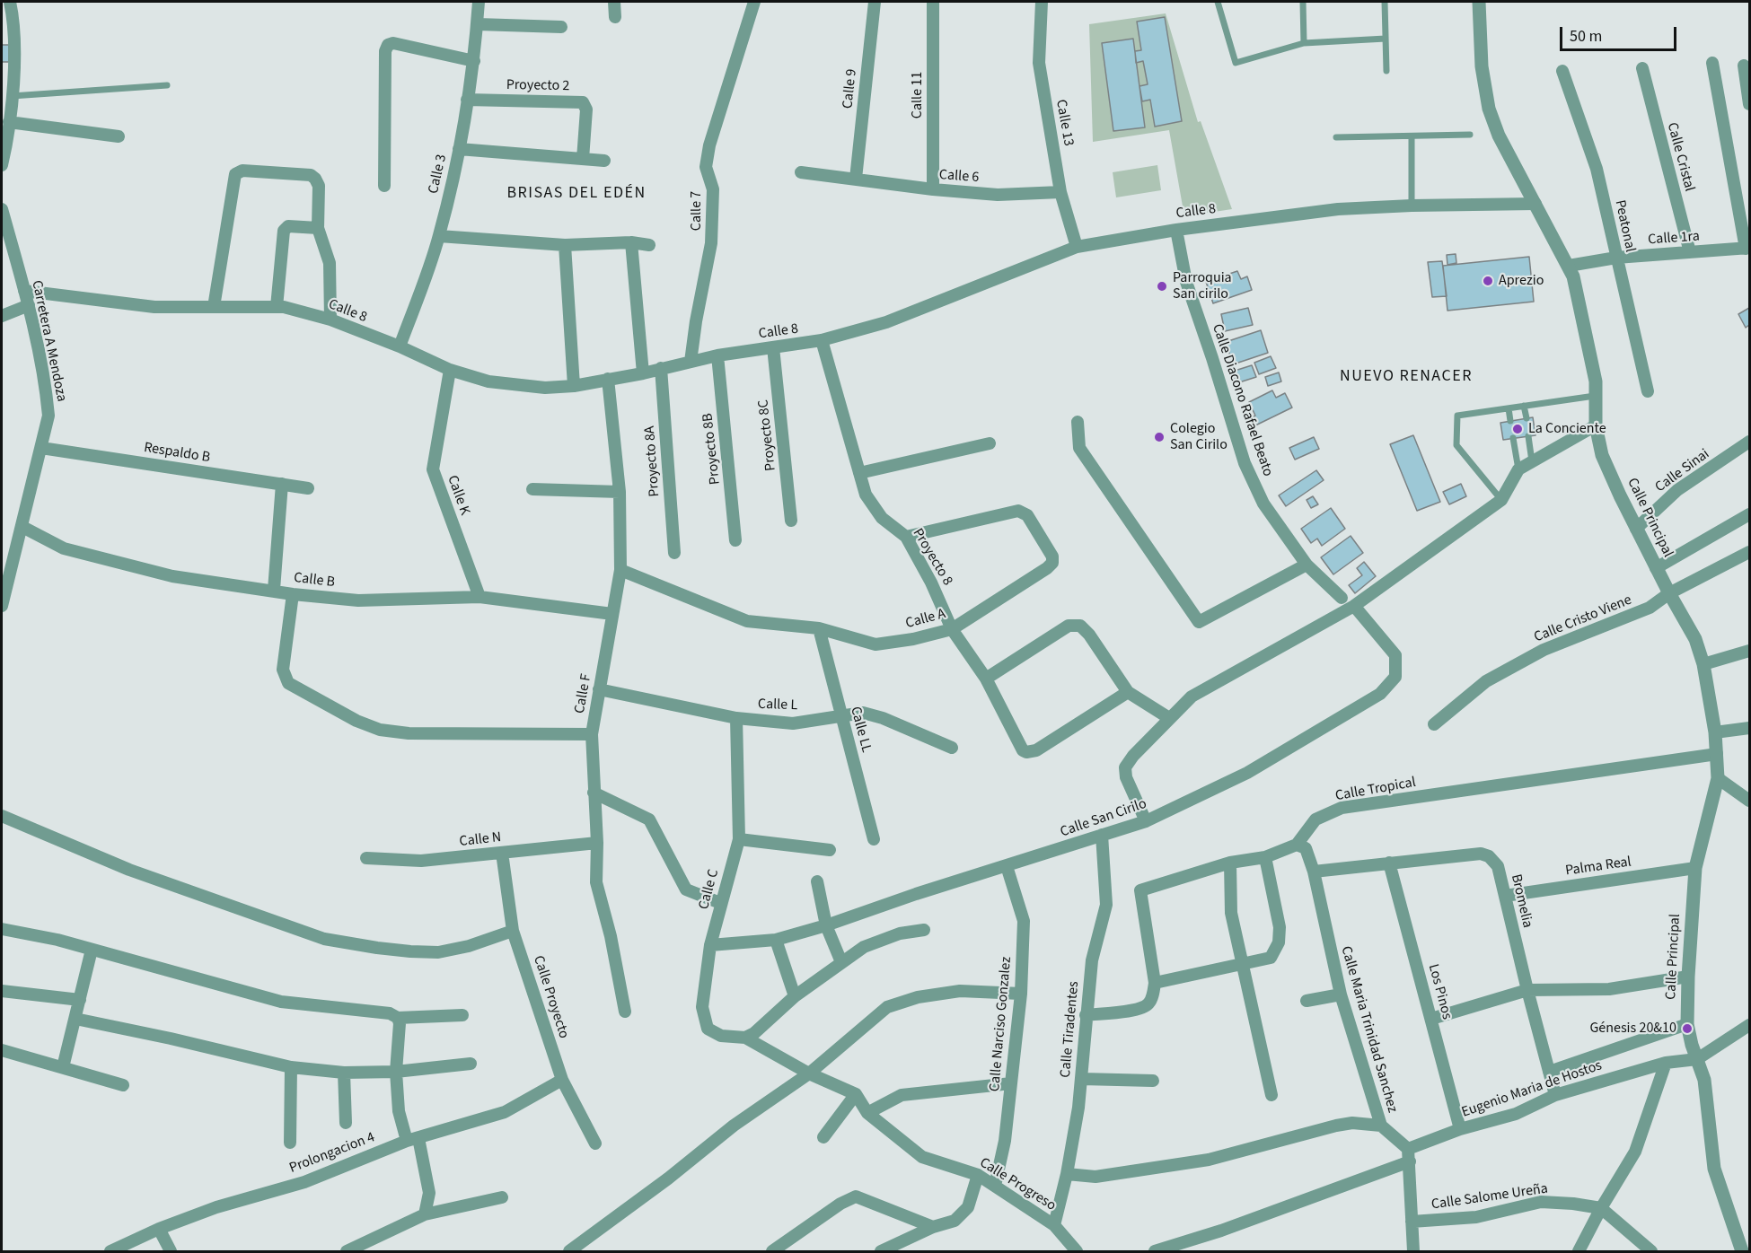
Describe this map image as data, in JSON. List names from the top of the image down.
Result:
{
  "streets": {
    "street": [
      "Proyecto 2",
      "Calle 9",
      "Calle 11",
      "Calle 13",
      "Calle Cristal",
      "Calle 3",
      "Calle 6",
      "Calle 7",
      "Calle 8",
      "Peatonal",
      "Calle 1ra",
      "Carretera A Mendoza",
      "Calle Diacono Rafael Beato",
      "Proyecto 8C",
      "Proyecto 8B",
      "Respaldo B",
      "Proyecto 8A",
      "Calle Sinai",
      "Calle K",
      "Calle Principal",
      "Proyecto 8",
      "Calle B",
      "Calle A",
      "Calle Cristo Viene",
      "Calle F",
      "Calle L",
      "Calle LL",
      "Calle Tropical",
      "Calle San Cirilo",
      "Calle N",
      "Palma Real",
      "Calle C",
      "Bromelia",
      "Los Pinos",
      "Calle Proyecto",
      "Calle Narciso Gonzalez",
      "Calle Tiradentes",
      "Calle Maria Trinidad Sanchez",
      "Eugenio Maria de Hostos",
      "Prolongacion 4",
      "Calle Progreso",
      "Calle Salome Ureña"
    ]
  },
  "crossings": [
    ["Proyecto 2", "Calle 3"],
    ["Calle 9", "Calle 6"],
    ["Calle 11", "Calle 6"],
    ["Calle 13", "Calle 6"],
    ["Calle 13", "Calle 8"],
    ["Calle Cristal", "Calle 1ra"],
    ["Calle 3", "Calle 8"],
    ["Calle 7", "Calle 8"],
    ["Calle 8", "Carretera A Mendoza"],
    ["Calle 8", "Calle Diacono Rafael Beato"],
    ["Calle 8", "Proyecto 8C"],
    ["Calle 8", "Proyecto 8B"],
    ["Calle 8", "Proyecto 8A"],
    ["Calle 8", "Calle K"],
    ["Calle 8", "Calle Principal"],
    ["Calle 8", "Proyecto 8"],
    ["Calle 8", "Calle F"],
    ["Peatonal", "Calle 1ra"],
    ["Calle 1ra", "Calle Principal"],
    ["Carretera A Mendoza", "Respaldo B"],
    ["Carretera A Mendoza", "Calle B"],
    ["Calle Sinai", "Calle Principal"],
    ["Calle K", "Calle B"],
    ["Calle Principal", "Calle Cristo Viene"],
    ["Calle Principal", "Calle Tropical"],
    ["Calle Principal", "Palma Real"],
    ["Proyecto 8", "Calle A"],
    ["Calle B", "Calle F"],
    ["Calle A", "Calle F"],
    ["Calle A", "Calle LL"],
    ["Calle F", "Calle L"],
    ["Calle F", "Calle N"],
    ["Calle L", "Calle LL"],
    ["Calle L", "Calle C"],
    ["Calle Tropical", "Calle Maria Trinidad Sanchez"],
    ["Calle San Cirilo", "Calle C"],
    ["Calle San Cirilo", "Calle Narciso Gonzalez"],
    ["Calle San Cirilo", "Calle Tiradentes"],
    ["Calle N", "Calle Proyecto"],
    ["Palma Real", "Bromelia"],
    ["Bromelia", "Los Pinos"],
    ["Bromelia", "Calle Maria Trinidad Sanchez"],
    ["Bromelia", "Eugenio Maria de Hostos"],
    ["Los Pinos", "Eugenio Maria de Hostos"],
    ["Calle Proyecto", "Prolongacion 4"],
    ["Calle Narciso Gonzalez", "Calle Progreso"],
    ["Calle Tiradentes", "Calle Progreso"],
    ["Calle Maria Trinidad Sanchez", "Eugenio Maria de Hostos"]
  ],
  "districts": ["BRISAS DEL EDÉN", "NUEVO RENACER"],
  "places": [
    "Aprezio",
    "Parroquia San cirilo",
    "La Conciente",
    "Colegio San Cirilo",
    "Génesis 20&10"
  ],
  "scale_bar": "50 m"
}
